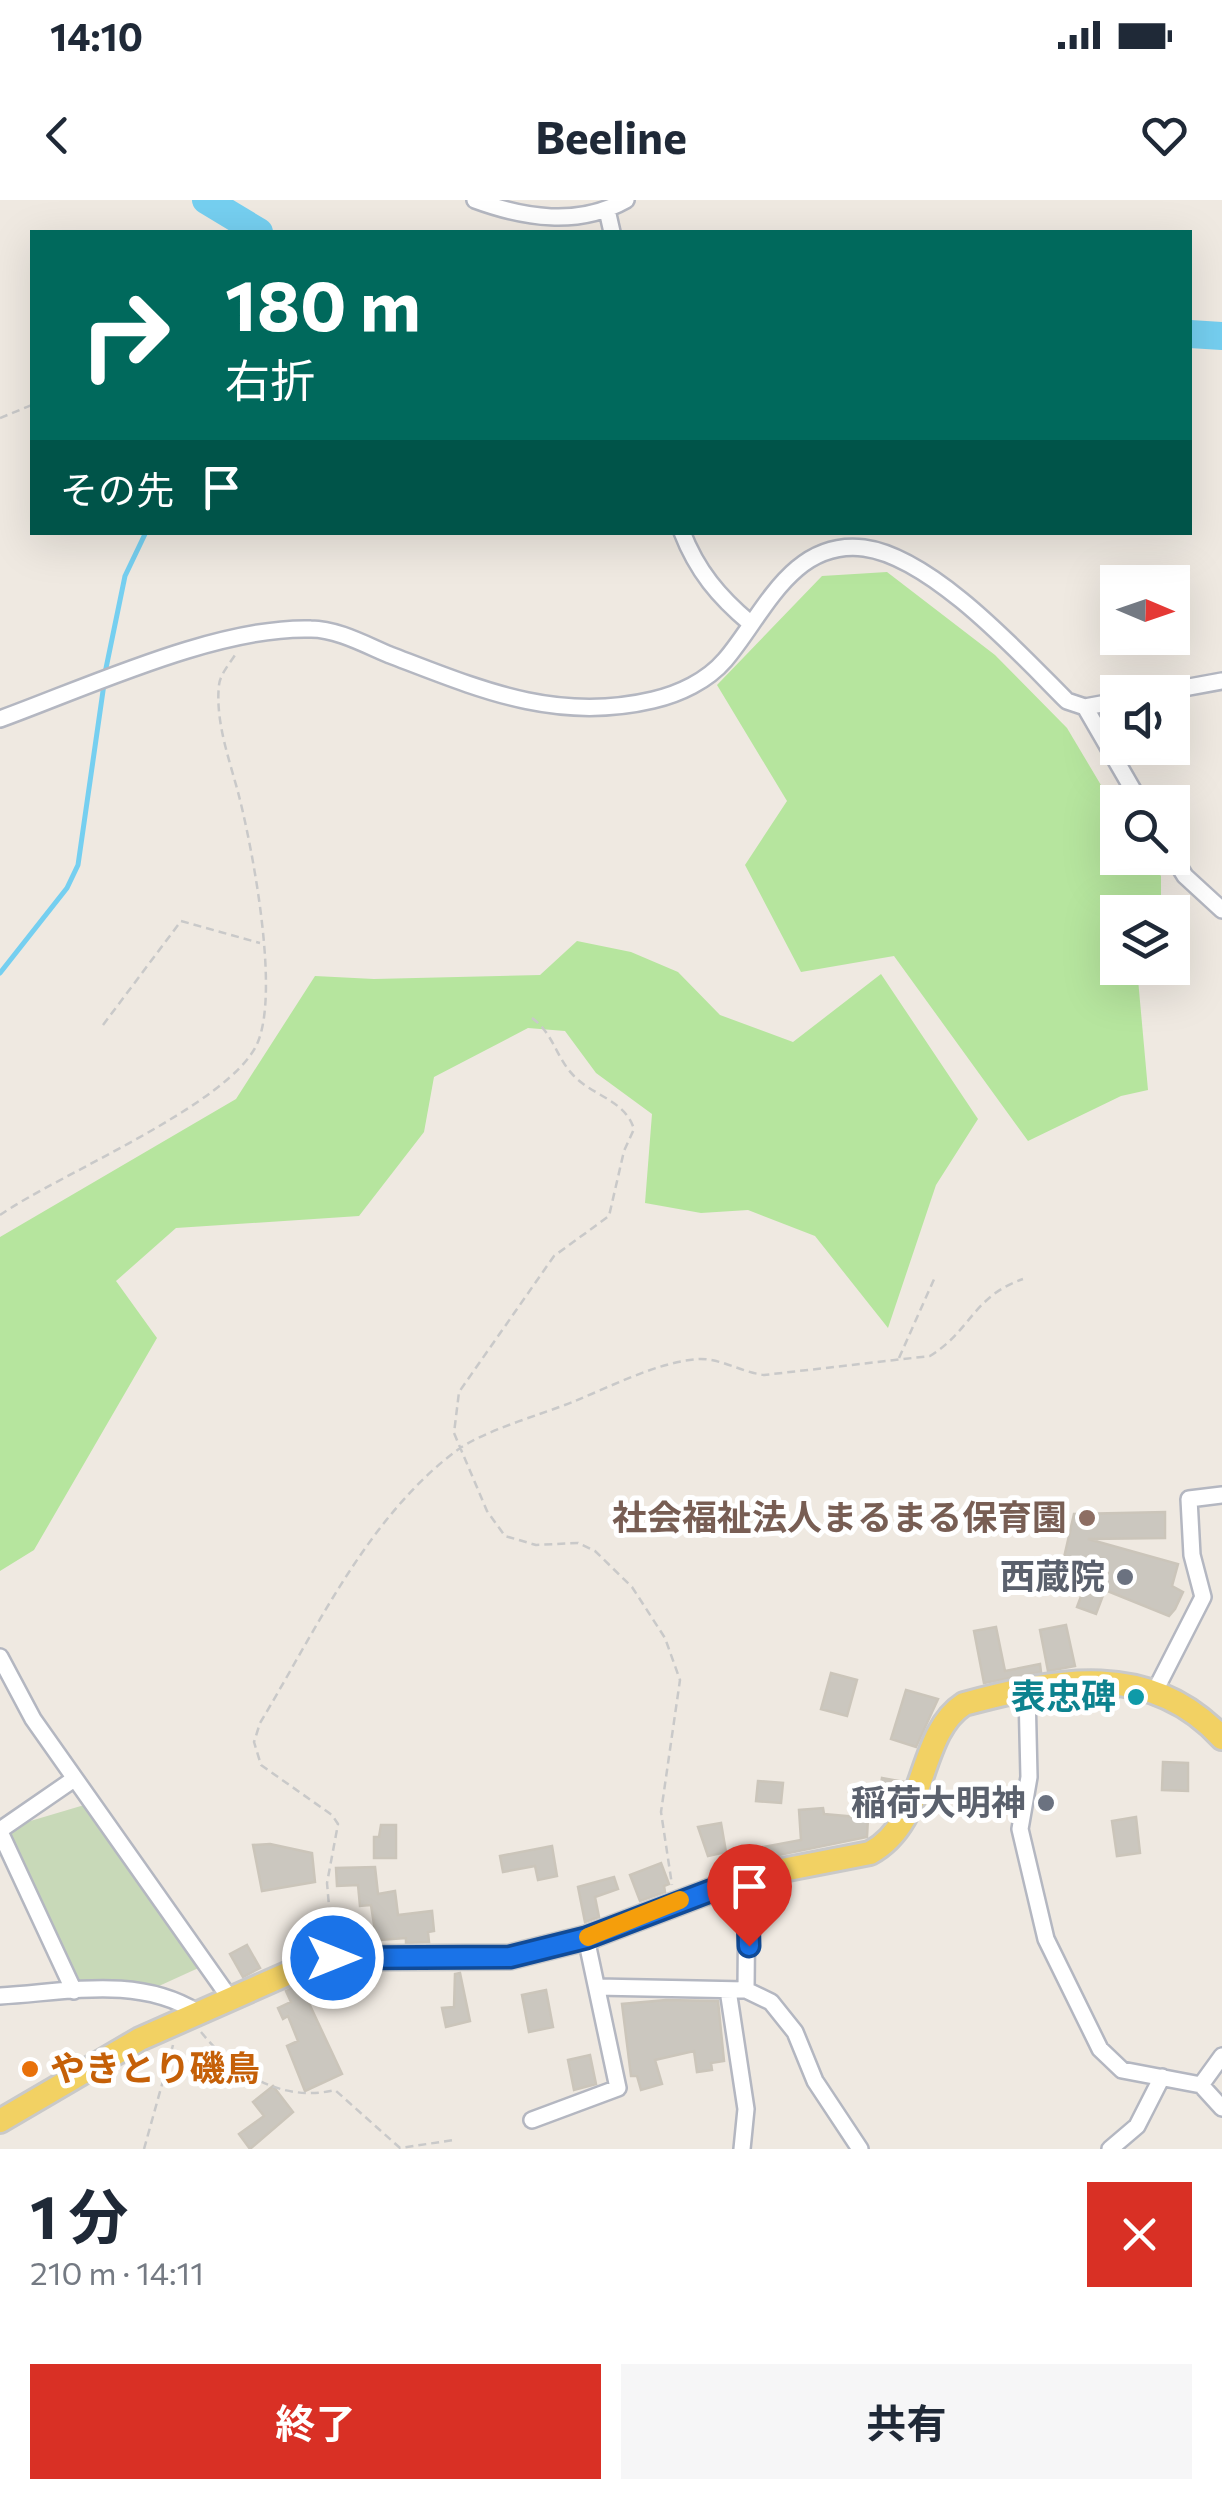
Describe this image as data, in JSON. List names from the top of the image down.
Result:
{
  "places": [
    "社会福祉法人まるまる保育園",
    "西蔵院",
    "表忠碑",
    "稲荷大明神",
    "やきとり磯鳥"
  ],
  "north": "right",
  "page": {
    "status": "14:10",
    "header": "Beeline",
    "turn": ["180 m", "右折"],
    "then": "その先",
    "heading": ["1 分", "210 m · 14:11"],
    "buttons": ["終了", "共有"]
  }
}
